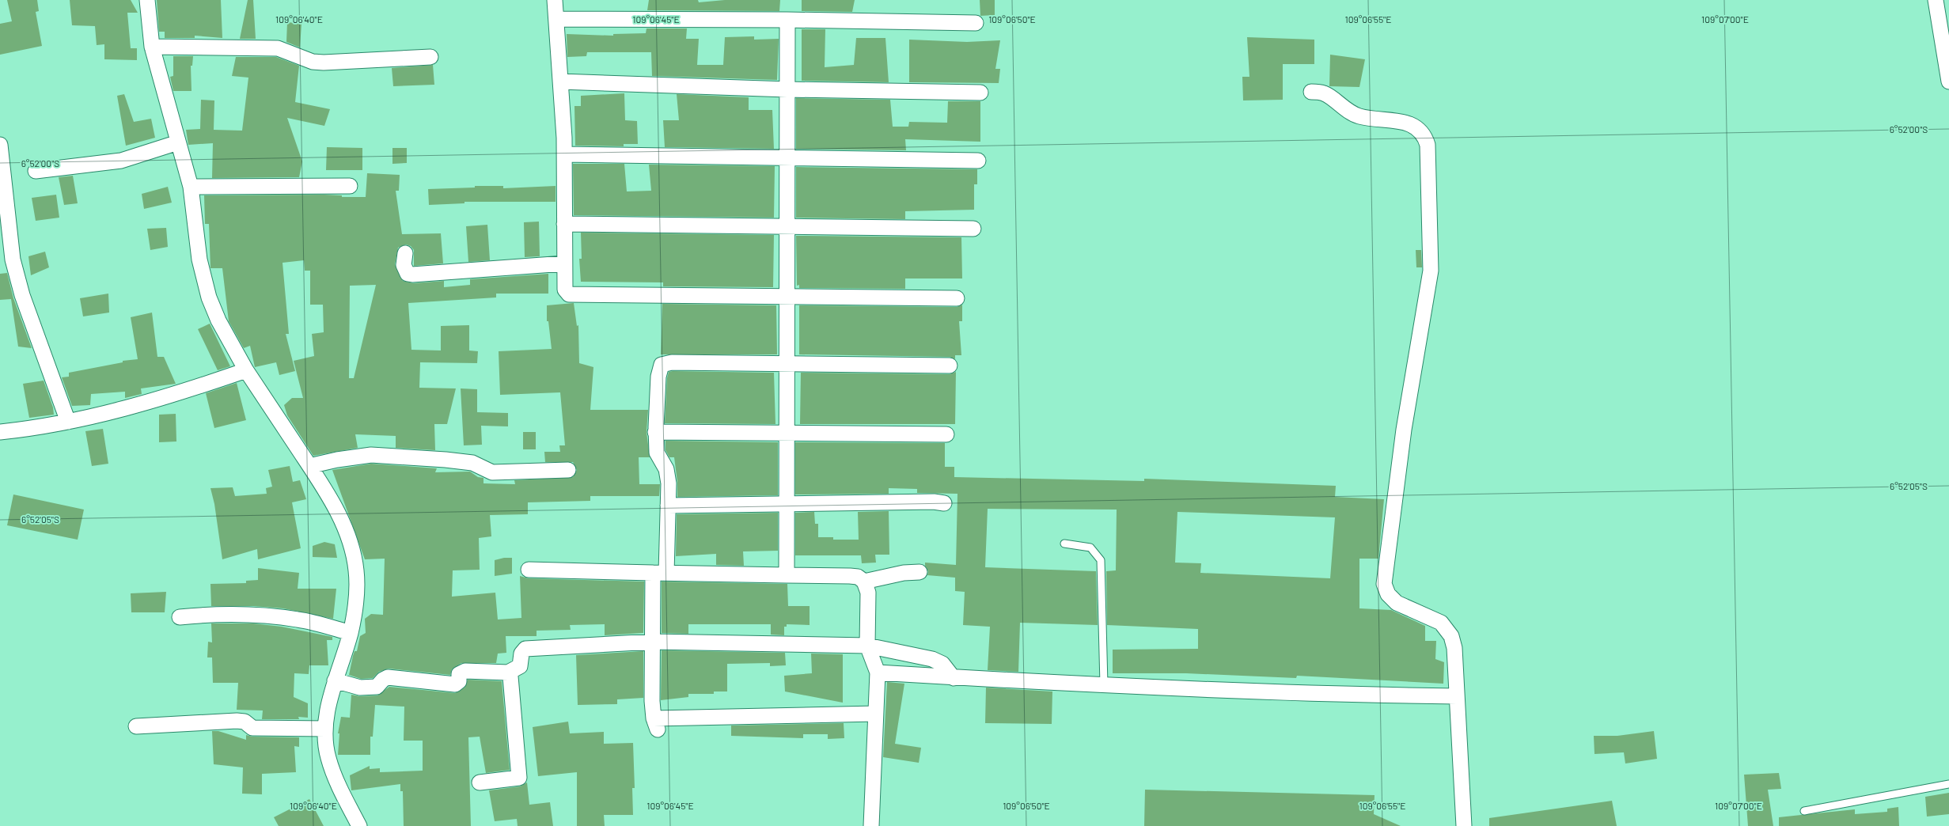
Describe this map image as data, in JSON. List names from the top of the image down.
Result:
{
  "coordinates": [
    "109°06'40\"E",
    "109°06'45\"E",
    "109°06'50\"E",
    "109°06'55\"E",
    "109°07'00\"E",
    "6°52'00\"S",
    "6°52'05\"S"
  ]
}
